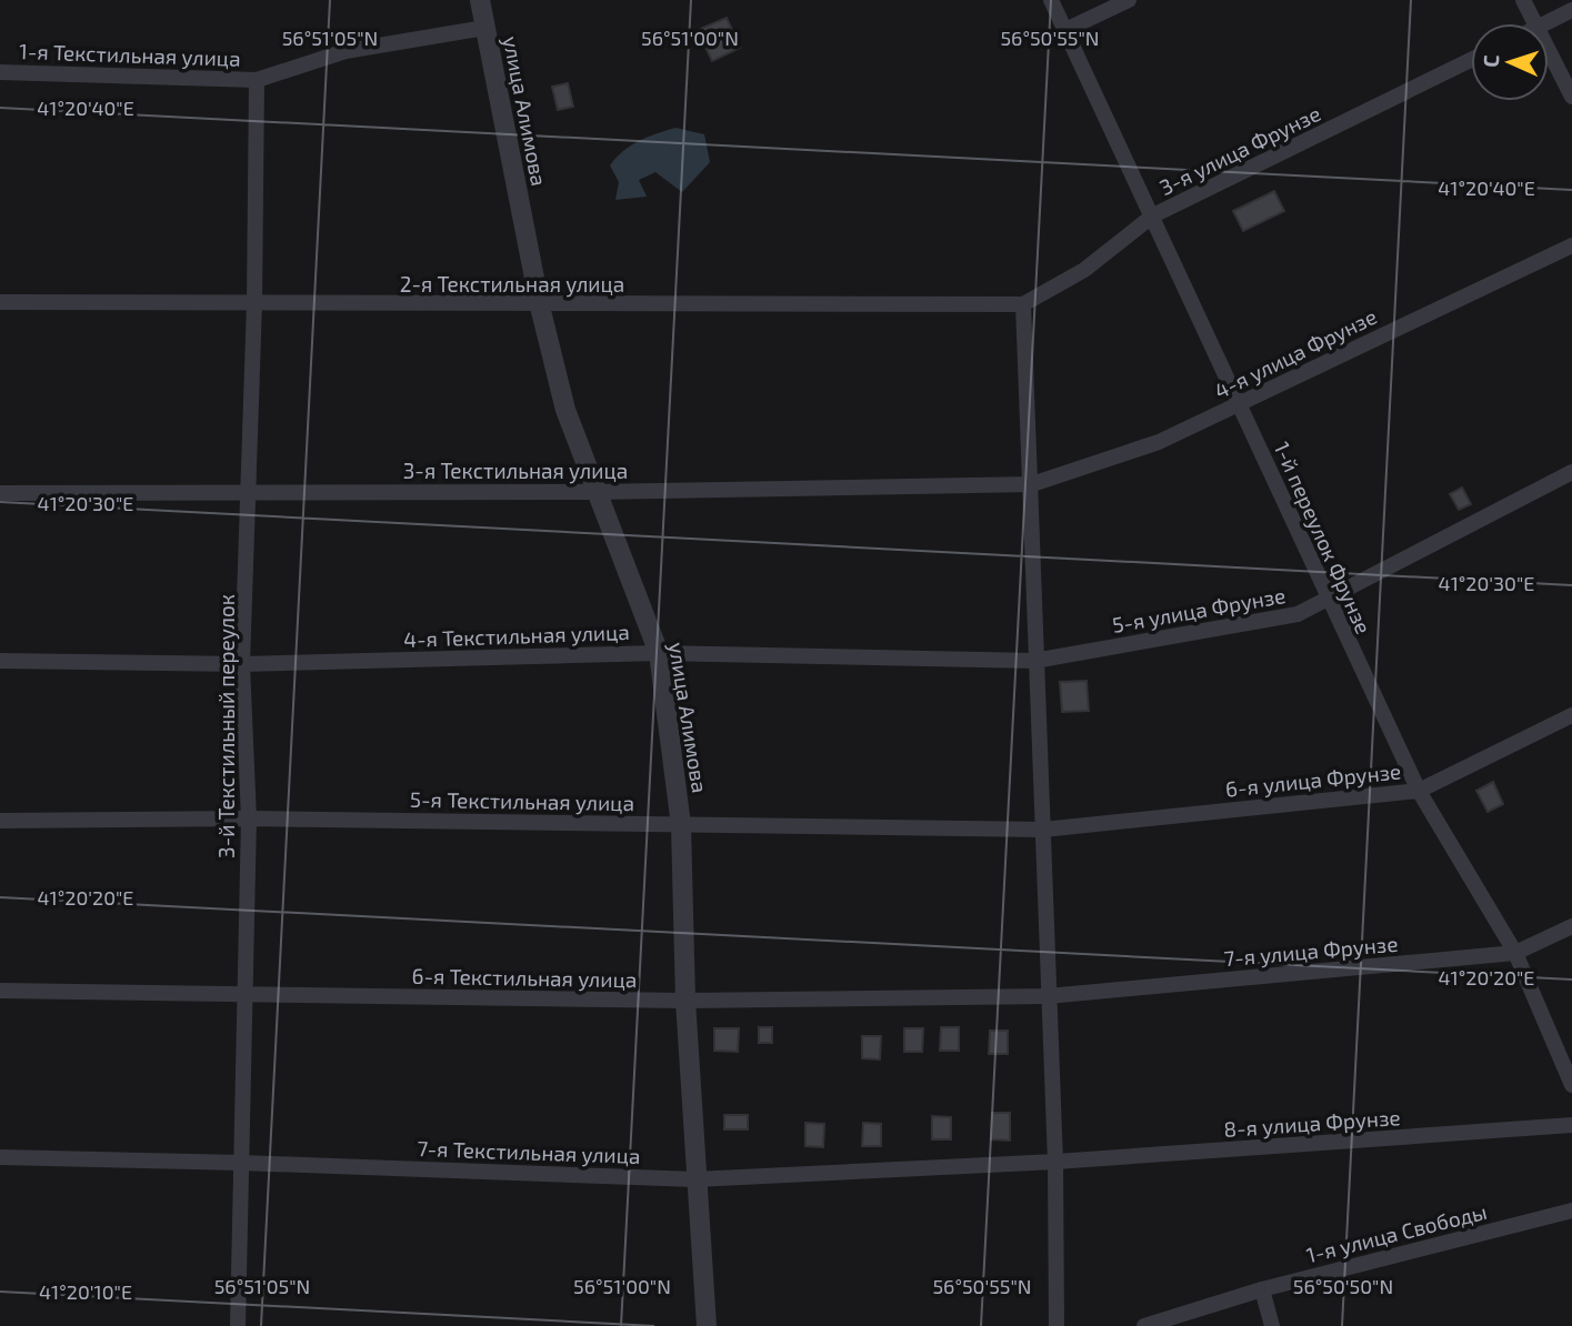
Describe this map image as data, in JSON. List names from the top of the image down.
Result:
{
  "streets": {
    "street": [
      "1-я Текстильная улица",
      "улица Алимова",
      "3-я улица Фрунзе",
      "2-я Текстильная улица",
      "4-я улица Фрунзе",
      "3-я Текстильная улица",
      "1-й переулок Фрунзе",
      "5-я улица Фрунзе",
      "4-я Текстильная улица",
      "3-й Текстильный переулок",
      "6-я улица Фрунзе",
      "5-я Текстильная улица",
      "7-я улица Фрунзе",
      "6-я Текстильная улица",
      "8-я улица Фрунзе",
      "7-я Текстильная улица",
      "1-я улица Свободы"
    ]
  },
  "crossings": [
    ["1-я Текстильная улица", "улица Алимова"],
    ["1-я Текстильная улица", "3-й Текстильный переулок"],
    ["улица Алимова", "2-я Текстильная улица"],
    ["улица Алимова", "3-я Текстильная улица"],
    ["улица Алимова", "4-я Текстильная улица"],
    ["улица Алимова", "5-я Текстильная улица"],
    ["улица Алимова", "6-я Текстильная улица"],
    ["улица Алимова", "7-я Текстильная улица"],
    ["3-я улица Фрунзе", "2-я Текстильная улица"],
    ["3-я улица Фрунзе", "1-й переулок Фрунзе"],
    ["2-я Текстильная улица", "3-й Текстильный переулок"],
    ["4-я улица Фрунзе", "3-я Текстильная улица"],
    ["4-я улица Фрунзе", "1-й переулок Фрунзе"],
    ["3-я Текстильная улица", "3-й Текстильный переулок"],
    ["1-й переулок Фрунзе", "5-я улица Фрунзе"],
    ["1-й переулок Фрунзе", "6-я улица Фрунзе"],
    ["1-й переулок Фрунзе", "7-я улица Фрунзе"],
    ["5-я улица Фрунзе", "4-я Текстильная улица"],
    ["4-я Текстильная улица", "3-й Текстильный переулок"],
    ["3-й Текстильный переулок", "5-я Текстильная улица"],
    ["3-й Текстильный переулок", "6-я Текстильная улица"],
    ["3-й Текстильный переулок", "7-я Текстильная улица"],
    ["6-я улица Фрунзе", "5-я Текстильная улица"],
    ["7-я улица Фрунзе", "6-я Текстильная улица"],
    ["8-я улица Фрунзе", "7-я Текстильная улица"]
  ],
  "north": "left",
  "coordinates": [
    "56°51'05\"N",
    "56°51'00\"N",
    "56°50'55\"N",
    "41°20'40\"E",
    "41°20'30\"E",
    "41°20'20\"E",
    "56°50'50\"N",
    "41°20'10\"E"
  ]
}
